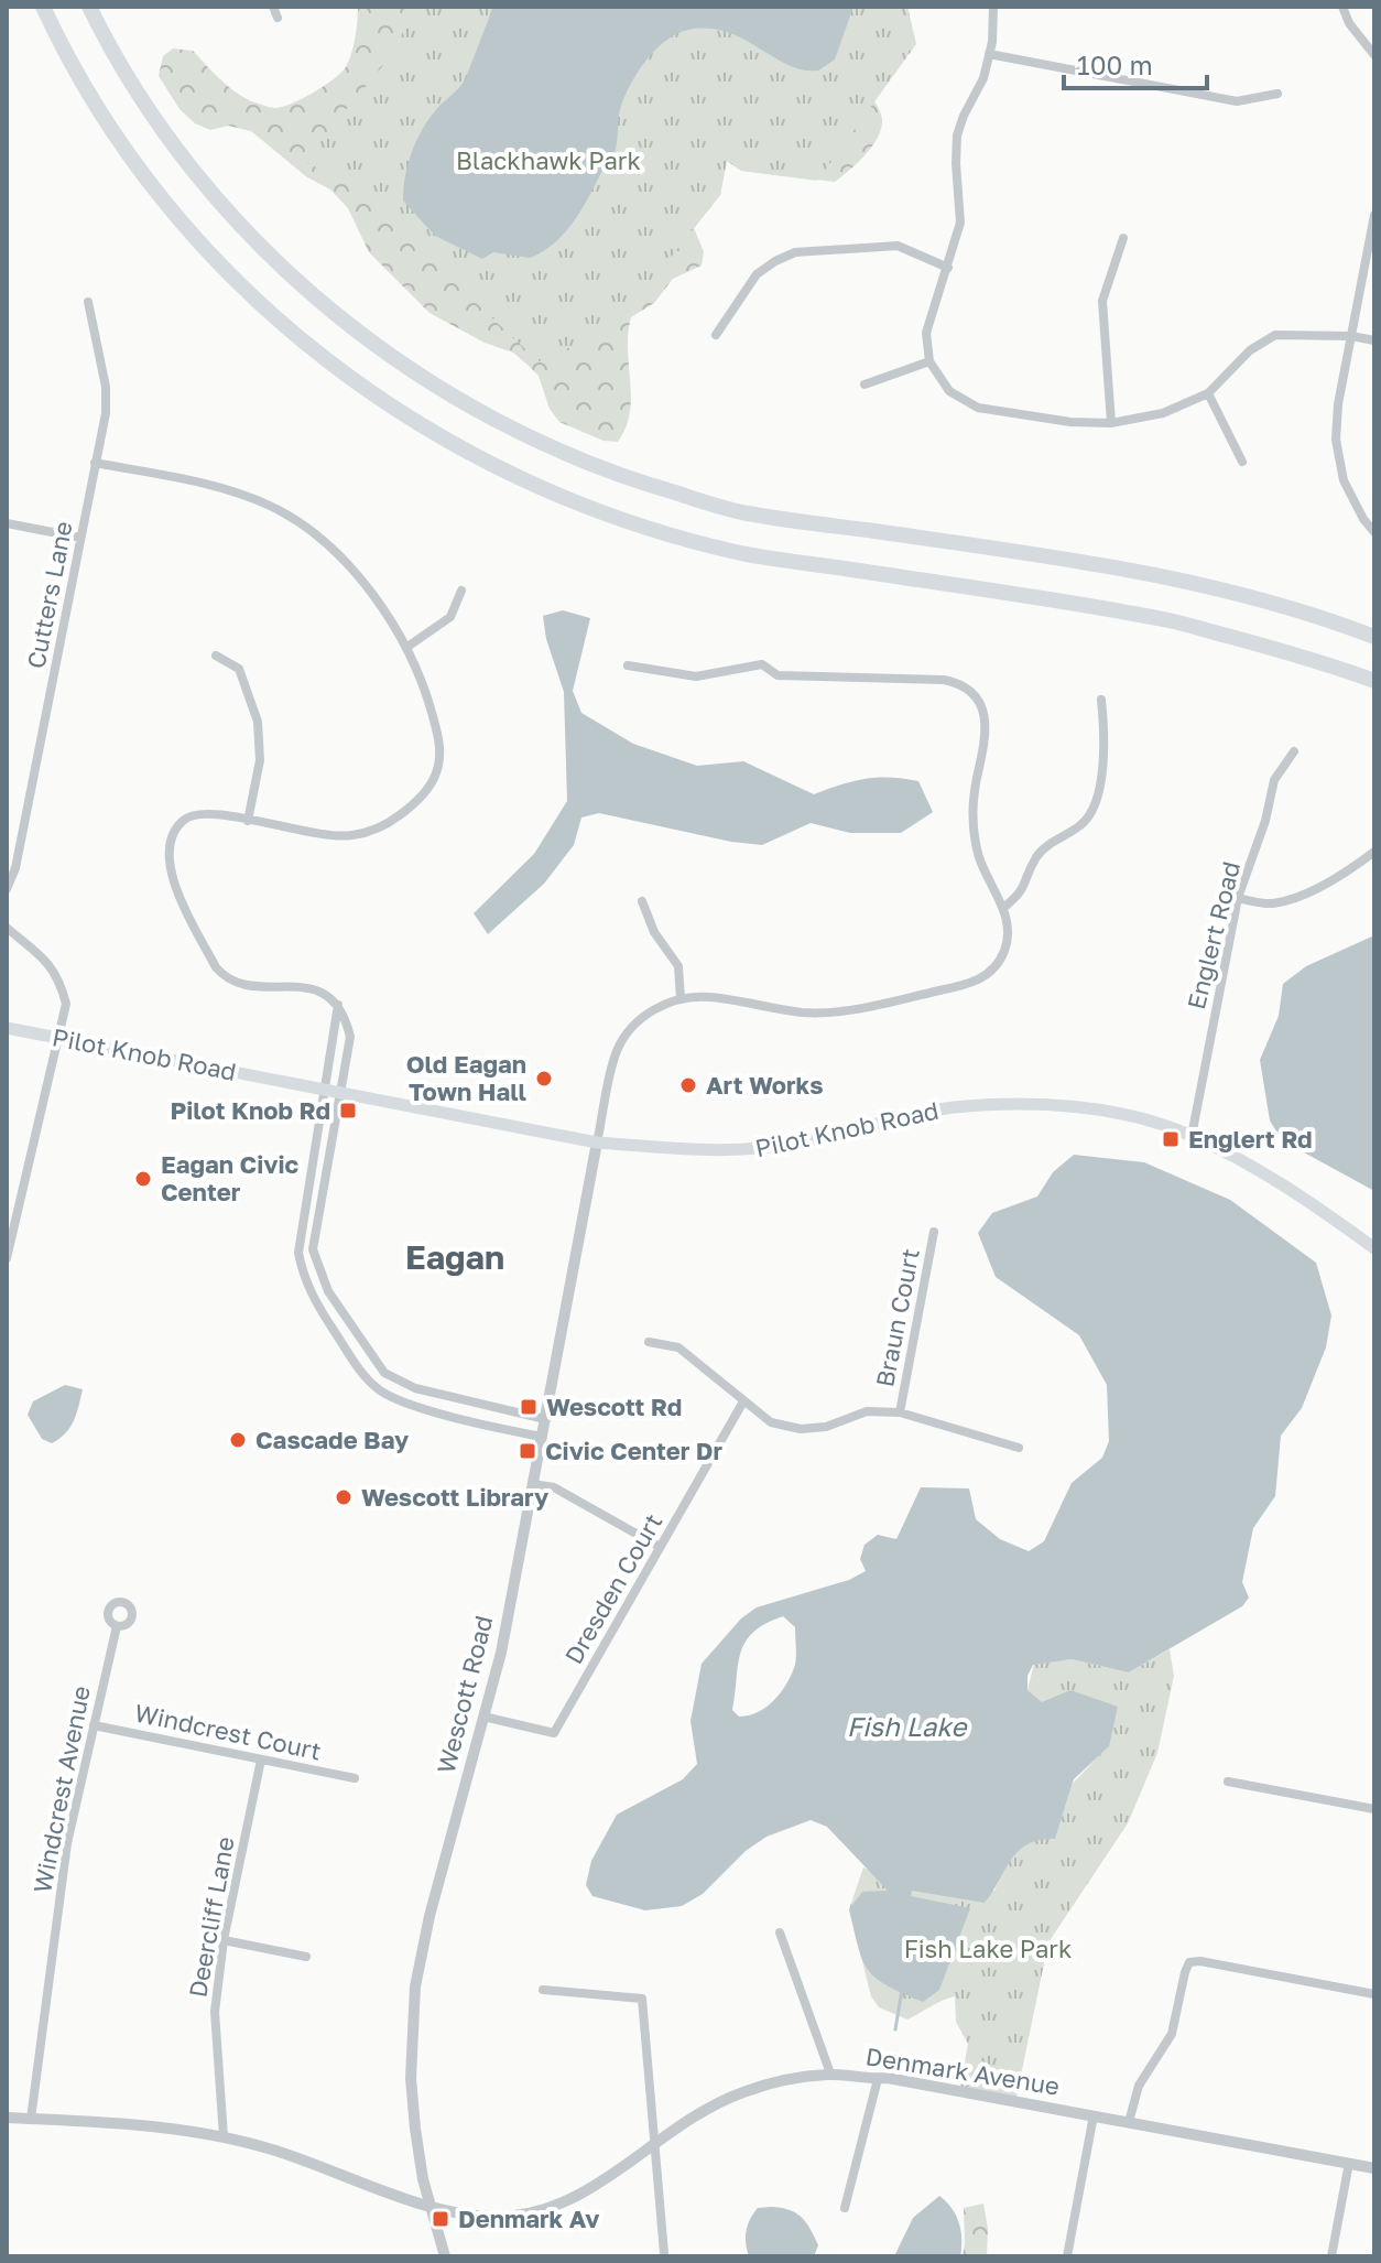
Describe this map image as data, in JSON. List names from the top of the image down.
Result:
{
  "streets": {
    "main road": ["Pilot Knob Road"],
    "street": [
      "Cutters Lane",
      "Englert Road",
      "Braun Court",
      "Dresden Court",
      "Wescott Road",
      "Windcrest Court",
      "Windcrest Avenue",
      "Deercliff Lane",
      "Denmark Avenue"
    ]
  },
  "crossings": [
    ["Englert Road", "Pilot Knob Road"],
    ["Pilot Knob Road", "Wescott Road"],
    ["Dresden Court", "Wescott Road"],
    ["Wescott Road", "Denmark Avenue"],
    ["Windcrest Court", "Windcrest Avenue"],
    ["Windcrest Court", "Deercliff Lane"],
    ["Windcrest Avenue", "Denmark Avenue"],
    ["Deercliff Lane", "Denmark Avenue"]
  ],
  "districts": ["Eagan"],
  "water": ["Fish Lake"],
  "parks": ["Blackhawk Park", "Fish Lake Park"],
  "places": {
    "other": [
      "Old Eagan Town Hall",
      "Art Works",
      "Eagan Civic Center",
      "Cascade Bay",
      "Wescott Library"
    ],
    "transit": [
      "Pilot Knob Rd",
      "Englert Rd",
      "Wescott Rd",
      "Civic Center Dr",
      "Denmark Av"
    ]
  },
  "scale_bar": "100 m"
}
